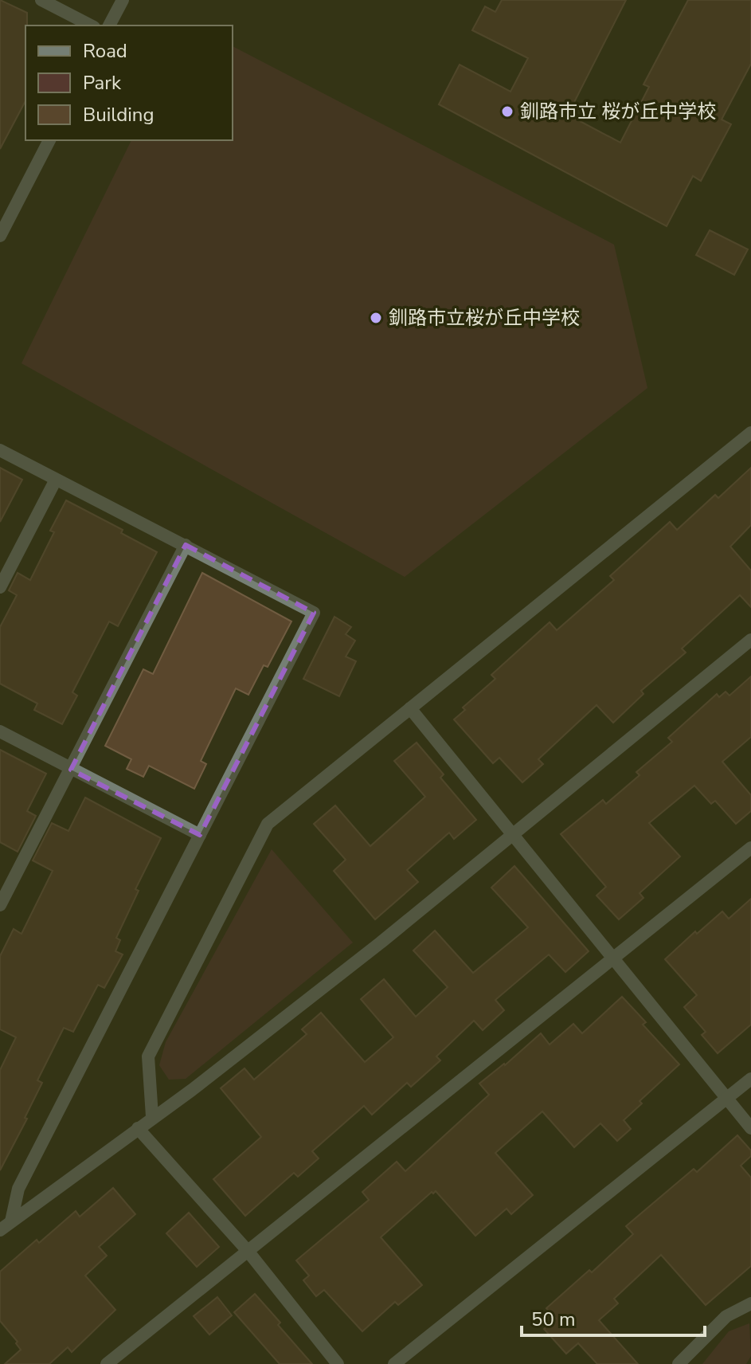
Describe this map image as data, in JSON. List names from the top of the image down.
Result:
{
  "places": ["釧路市立 桜が丘中学校", "釧路市立桜が丘中学校"],
  "legend": ["Road", "Park", "Building"],
  "scale_bar": "50 m"
}
